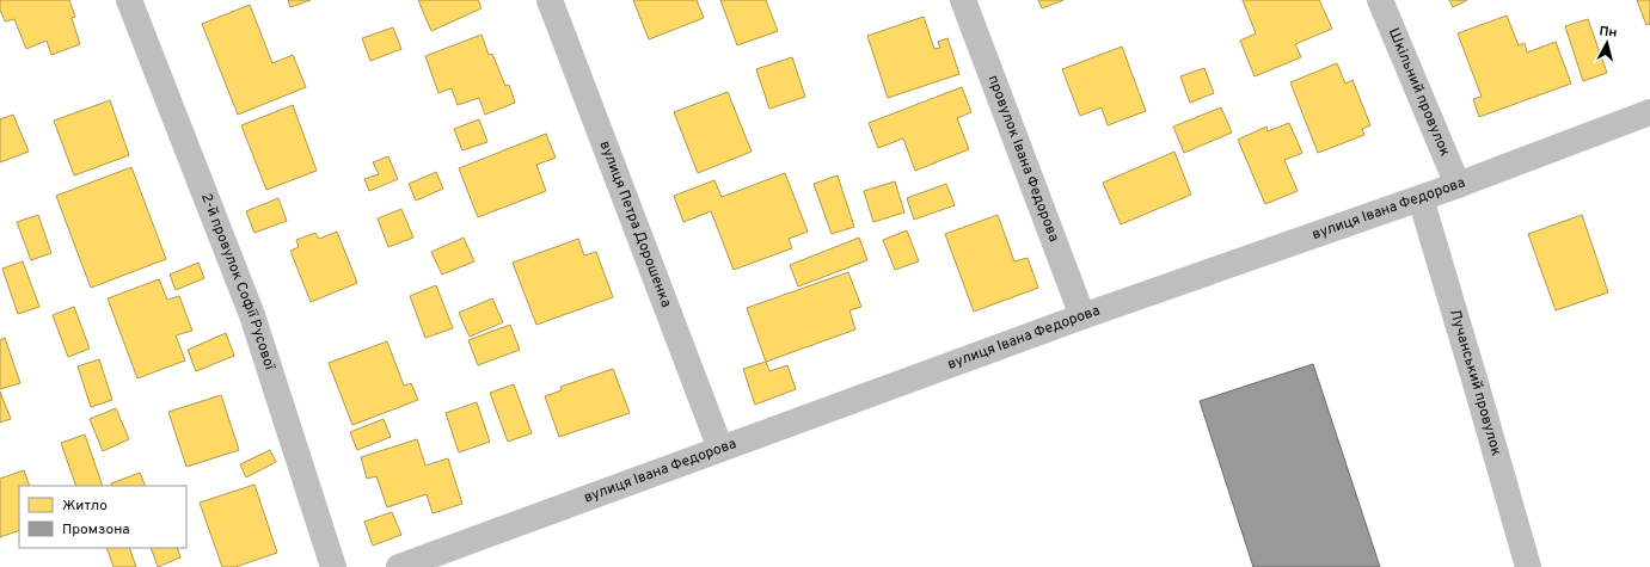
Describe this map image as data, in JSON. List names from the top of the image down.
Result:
{
  "streets": {
    "street": [
      "Шкільний провулок",
      "провулок Івана Федорова",
      "вулиця Івана Федорова",
      "вулиця Петра Дорошенка",
      "2-й провулок Софії Русової",
      "Лучанський провулок"
    ]
  },
  "crossings": [
    ["Шкільний провулок", "вулиця Івана Федорова"],
    ["провулок Івана Федорова", "вулиця Івана Федорова"],
    ["вулиця Івана Федорова", "вулиця Петра Дорошенка"],
    ["вулиця Івана Федорова", "Лучанський провулок"]
  ],
  "legend": ["Житло", "Промзона"],
  "north": "top"
}
